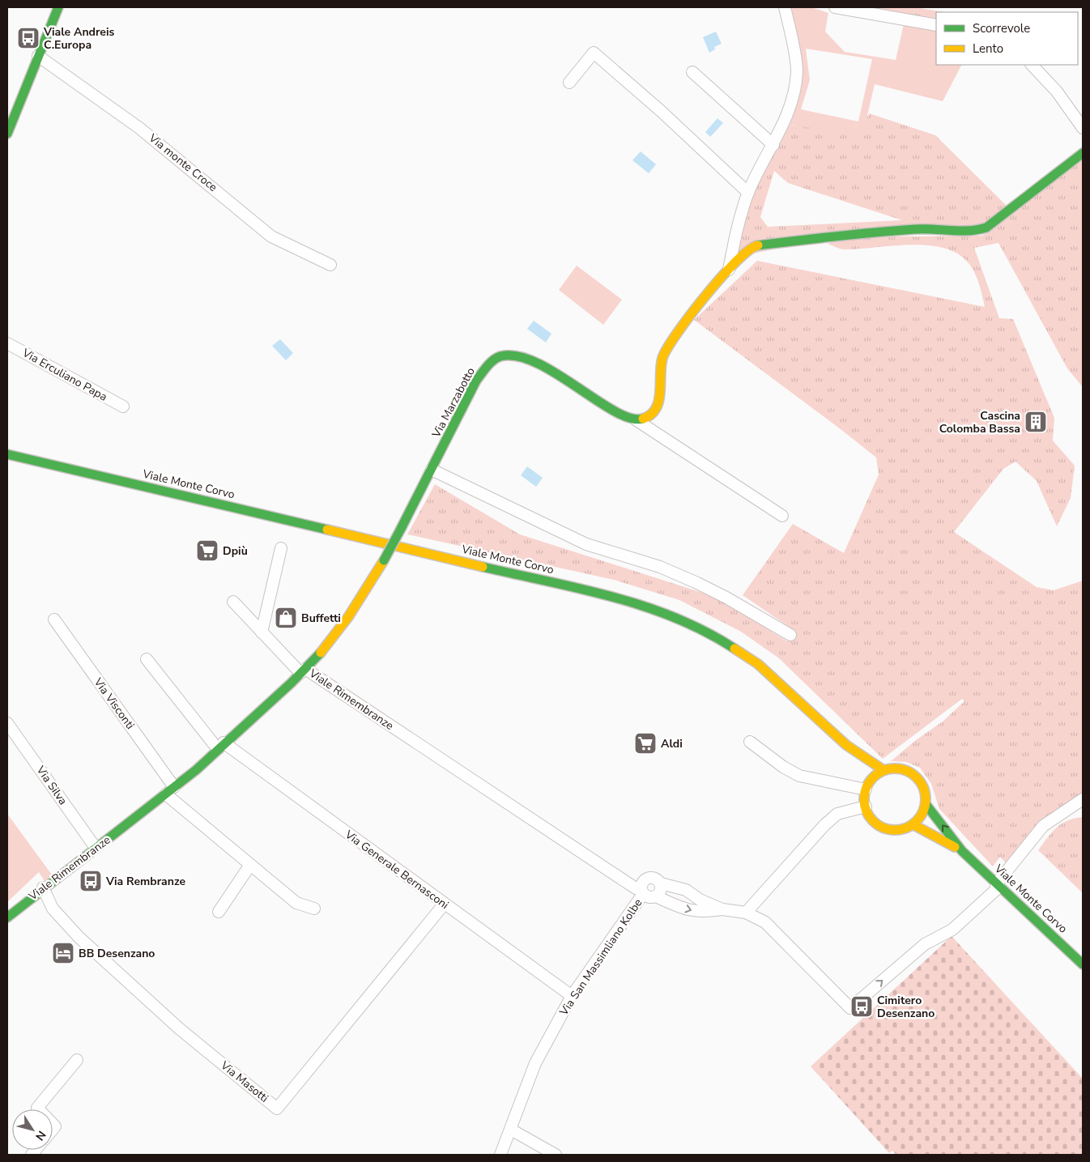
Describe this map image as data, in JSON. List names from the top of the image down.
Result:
{
  "streets": {
    "street": [
      "Via monte Croce",
      "Via Erculiano Papa",
      "Via Marzabotto",
      "Viale Monte Corvo",
      "Viale Rimembranze",
      "Via Visconti",
      "Via Silva",
      "Via Generale Bernasconi",
      "Via San Massimliano Kolbe",
      "Via Masotti"
    ]
  },
  "crossings": [
    ["Via Marzabotto", "Viale Rimembranze"],
    ["Viale Monte Corvo", "Via San Massimliano Kolbe"],
    ["Viale Rimembranze", "Via Visconti"],
    ["Viale Rimembranze", "Via Silva"],
    ["Viale Rimembranze", "Via Generale Bernasconi"],
    ["Viale Rimembranze", "Via San Massimliano Kolbe"],
    ["Viale Rimembranze", "Via Masotti"],
    ["Via Generale Bernasconi", "Via San Massimliano Kolbe"],
    ["Via Generale Bernasconi", "Via Masotti"]
  ],
  "places": {
    "bus stop": ["Viale Andreis C.Europa", "Via Rembranze", "Cimitero Desenzano"],
    "building": ["Cascina Colomba Bassa"],
    "supermarket": ["Dpiù", "Aldi"],
    "shop": ["Buffetti"],
    "hotel": ["BB Desenzano"]
  },
  "legend": ["Scorrevole", "Lento"],
  "north": "bottom right"
}
